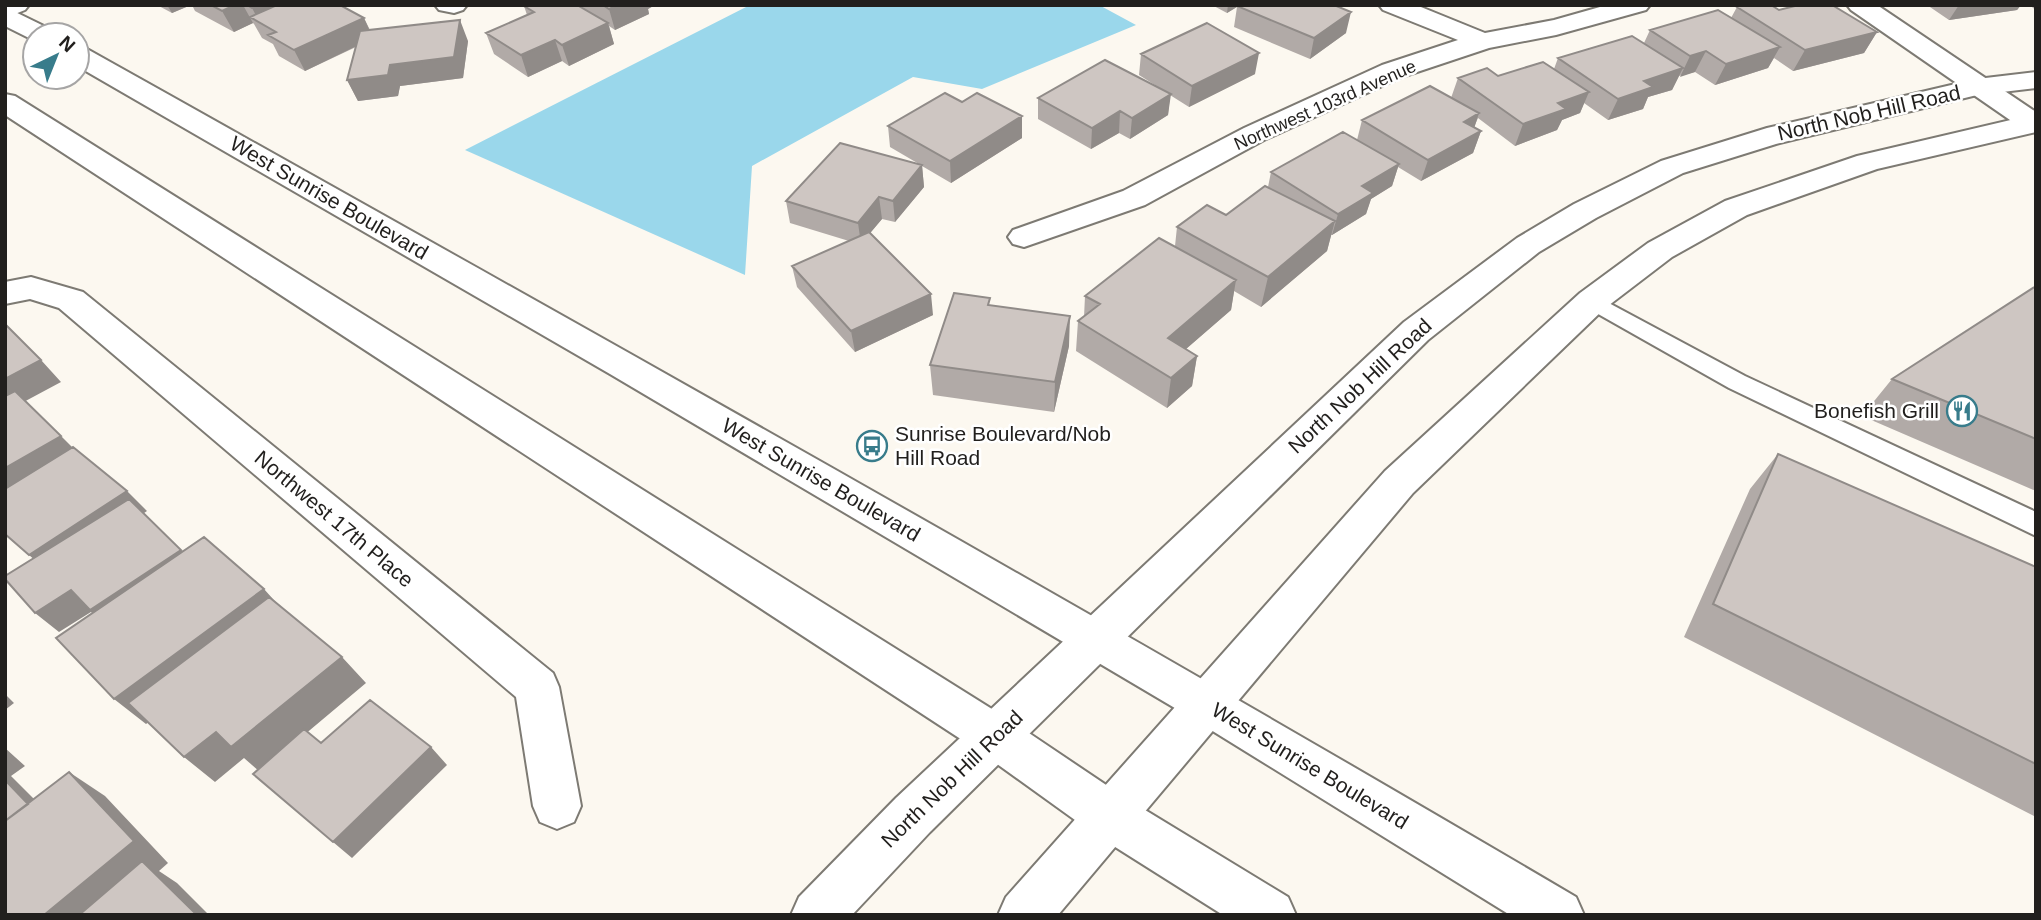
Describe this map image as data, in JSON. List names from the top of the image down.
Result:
{
  "streets": {
    "main road": [
      "Northwest 103rd Avenue",
      "North Nob Hill Road",
      "West Sunrise Boulevard",
      "Northwest 17th Place"
    ]
  },
  "crossings": [
    ["North Nob Hill Road", "West Sunrise Boulevard"]
  ],
  "places": {
    "restaurant": ["Bonefish Grill"],
    "bus stop": ["Sunrise Boulevard/Nob Hill Road"]
  },
  "north": "top right"
}
